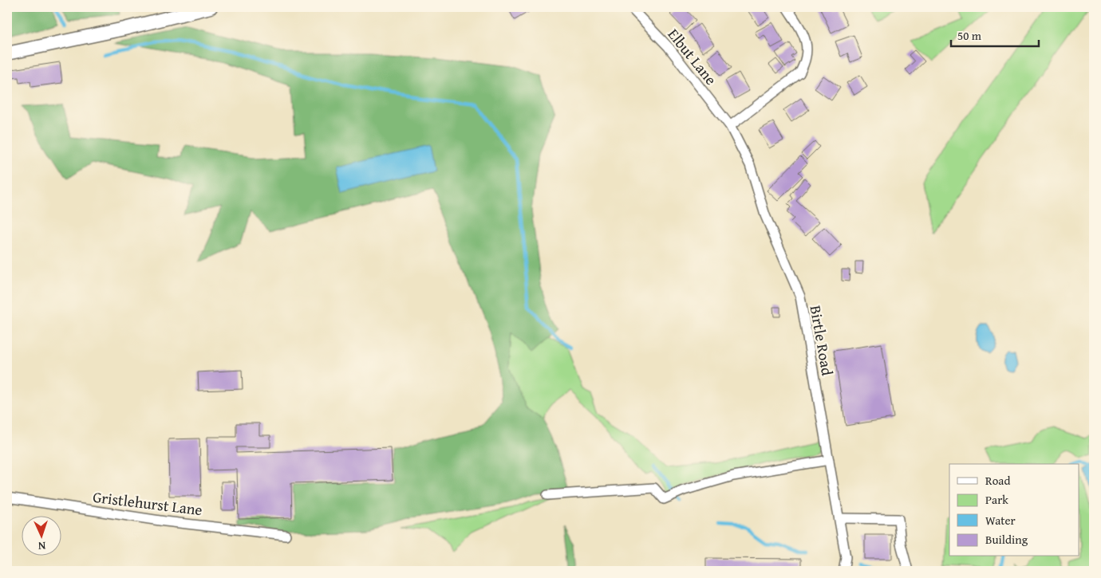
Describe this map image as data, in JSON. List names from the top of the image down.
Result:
{
  "streets": {
    "street": ["Elbut Lane", "Birtle Road", "Gristlehurst Lane"]
  },
  "crossings": [
    ["Elbut Lane", "Birtle Road"]
  ],
  "legend": [
    "Road",
    "Park",
    "Water",
    "Building"
  ],
  "scale_bar": "50 m",
  "north": "bottom"
}
